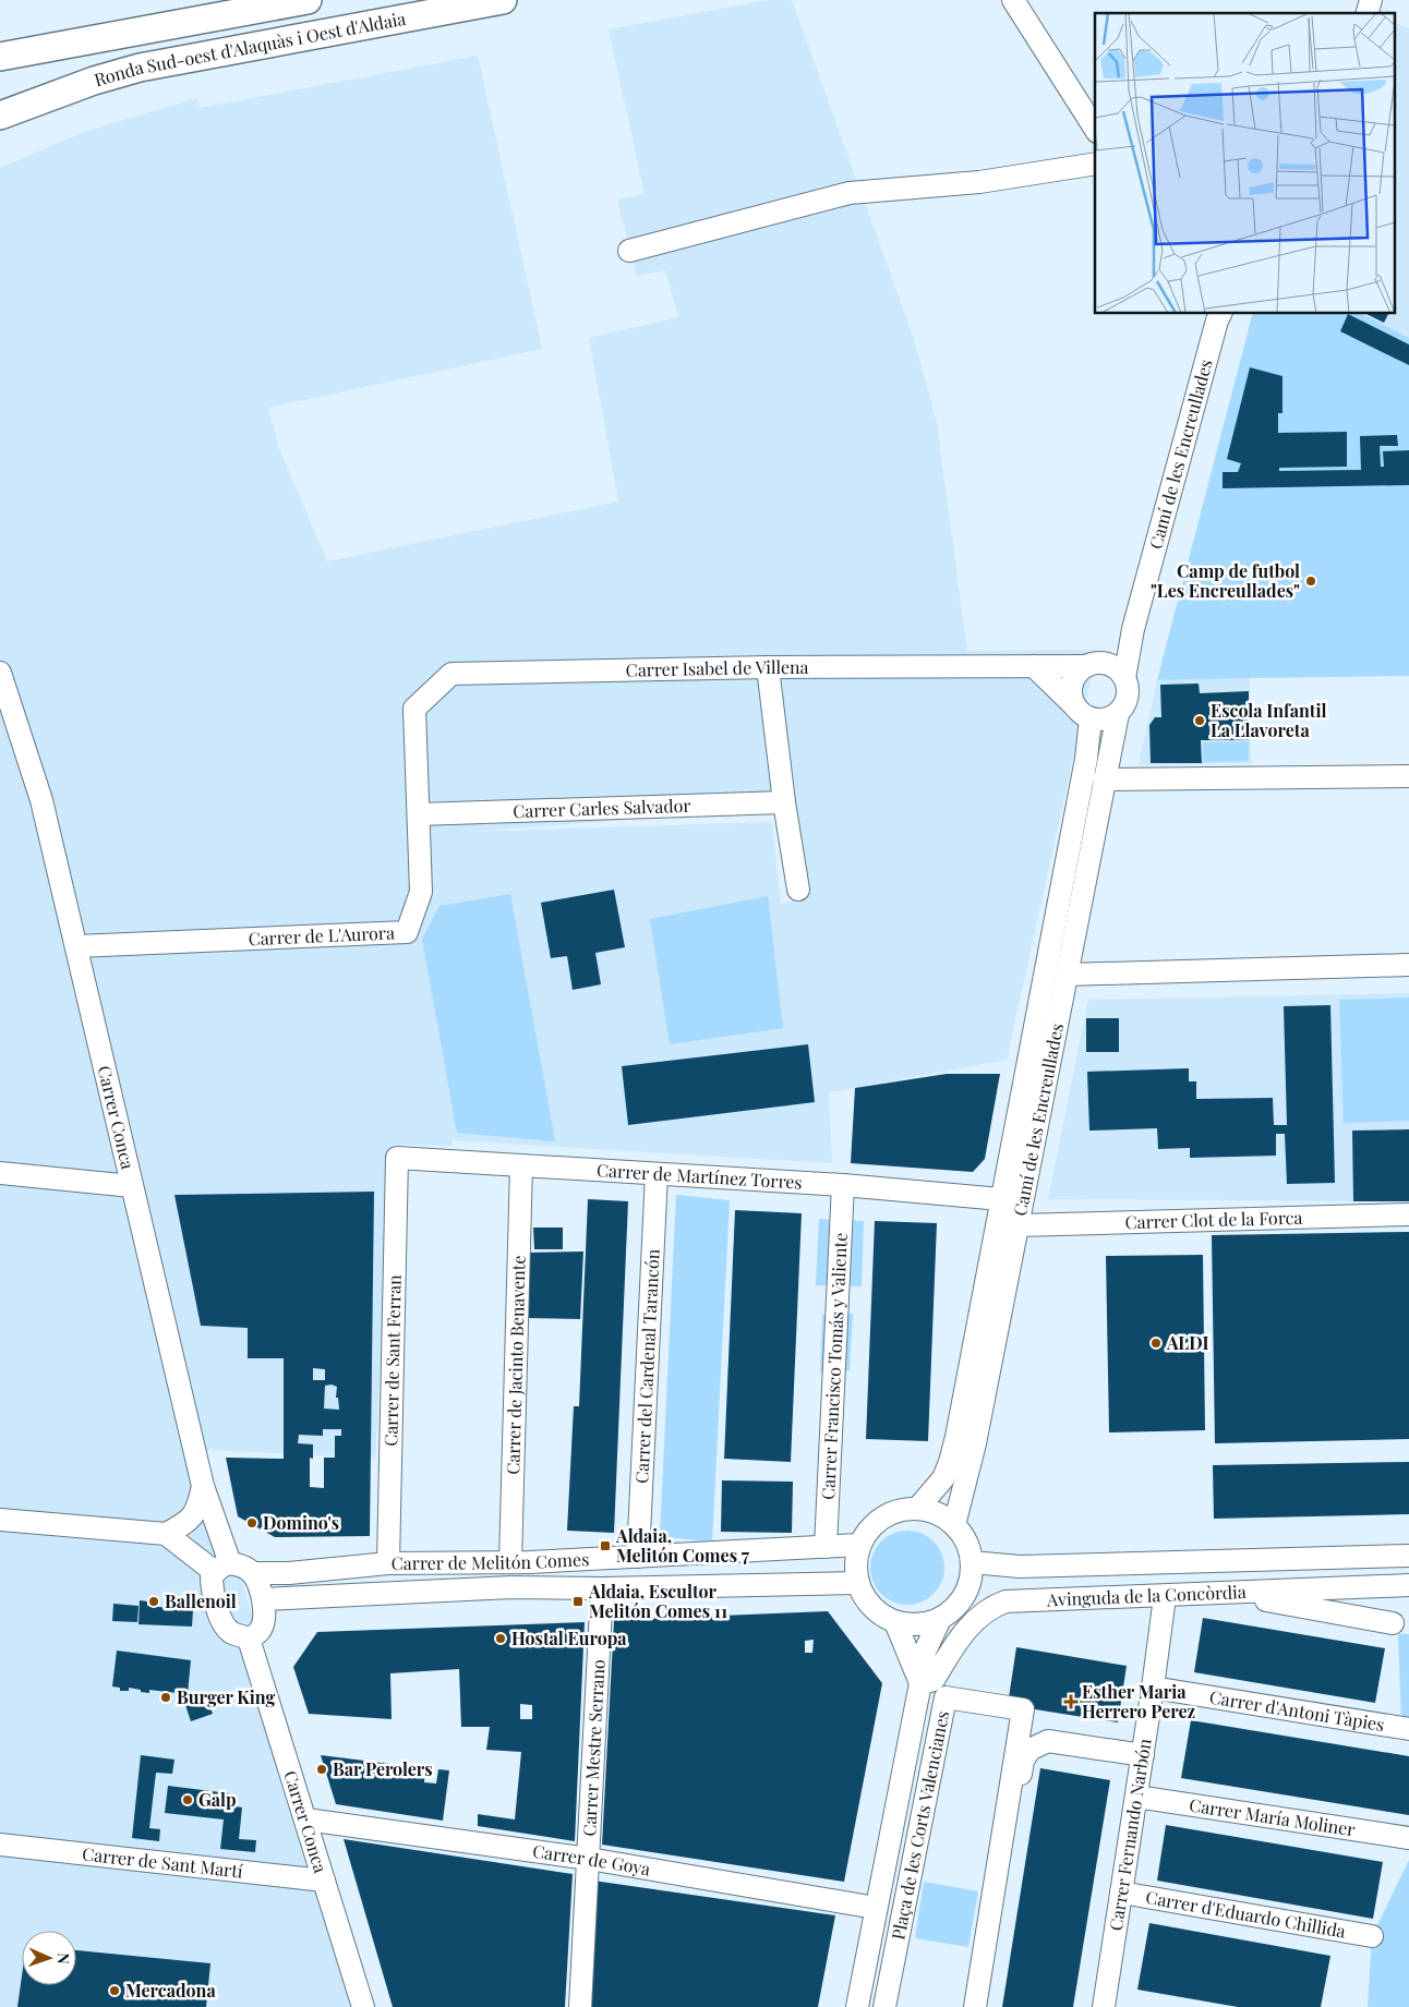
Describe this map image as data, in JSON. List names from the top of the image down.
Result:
{
  "streets": {
    "main road": ["Ronda Sud-oest d'Alaquàs i Oest d'Aldaia"],
    "street": [
      "Camí de les Encreullades",
      "Carrer Isabel de Villena",
      "Carrer Carles Salvador",
      "Carrer de L'Aurora",
      "Carrer Conca",
      "Carrer de Martínez Torres",
      "Carrer Clot de la Forca",
      "Carrer de Sant Ferran",
      "Carrer de Jacinto Benavente",
      "Carrer del Cardenal Tarancón",
      "Carrer Francisco Tomás y Valiente",
      "Carrer de Melitón Comes",
      "Avinguda de la Concòrdia",
      "Carrer d'Antoni Tàpies",
      "Carrer Mestre Serrano",
      "Carrer María Moliner",
      "Plaça de les Corts Valencianes",
      "Carrer Fernando Narbón",
      "Carrer de Goya",
      "Carrer de Sant Martí",
      "Carrer d'Eduardo Chillida"
    ]
  },
  "crossings": [
    ["Camí de les Encreullades", "Carrer Isabel de Villena"],
    ["Camí de les Encreullades", "Carrer de Martínez Torres"],
    ["Camí de les Encreullades", "Carrer Clot de la Forca"],
    ["Camí de les Encreullades", "Carrer de Melitón Comes"],
    ["Camí de les Encreullades", "Avinguda de la Concòrdia"],
    ["Camí de les Encreullades", "Plaça de les Corts Valencianes"],
    ["Carrer Isabel de Villena", "Carrer de L'Aurora"],
    ["Carrer Carles Salvador", "Carrer de L'Aurora"],
    ["Carrer de L'Aurora", "Carrer Conca"],
    ["Carrer Conca", "Carrer de Melitón Comes"],
    ["Carrer Conca", "Carrer de Goya"],
    ["Carrer Conca", "Carrer de Sant Martí"],
    ["Carrer de Martínez Torres", "Carrer de Sant Ferran"],
    ["Carrer de Martínez Torres", "Carrer de Jacinto Benavente"],
    ["Carrer de Martínez Torres", "Carrer del Cardenal Tarancón"],
    ["Carrer de Martínez Torres", "Carrer Francisco Tomás y Valiente"],
    ["Carrer de Sant Ferran", "Carrer de Melitón Comes"],
    ["Carrer de Jacinto Benavente", "Carrer de Melitón Comes"],
    ["Carrer del Cardenal Tarancón", "Carrer de Melitón Comes"],
    ["Carrer Francisco Tomás y Valiente", "Carrer de Melitón Comes"],
    ["Carrer de Melitón Comes", "Avinguda de la Concòrdia"],
    ["Carrer de Melitón Comes", "Carrer Mestre Serrano"],
    ["Carrer de Melitón Comes", "Plaça de les Corts Valencianes"],
    ["Avinguda de la Concòrdia", "Plaça de les Corts Valencianes"],
    ["Avinguda de la Concòrdia", "Carrer Fernando Narbón"],
    ["Carrer d'Antoni Tàpies", "Carrer Fernando Narbón"],
    ["Carrer Mestre Serrano", "Carrer de Goya"],
    ["Carrer María Moliner", "Carrer Fernando Narbón"],
    ["Plaça de les Corts Valencianes", "Carrer de Goya"],
    ["Carrer Fernando Narbón", "Carrer d'Eduardo Chillida"]
  ],
  "places": {
    "other": [
      "Camp de futbol \"Les Encreullades\"",
      "Escola Infantil La Llavoreta",
      "ALDI",
      "Domino's",
      "Ballenoil",
      "Hostal Europa",
      "Burger King",
      "Bar Perolers",
      "Galp",
      "Mercadona"
    ],
    "transit": ["Aldaia, Melitón Comes 7", "Aldaia, Escultor Melitón Comes 11"],
    "health": ["Esther Maria Herrero Perez"]
  },
  "north": "right"
}
